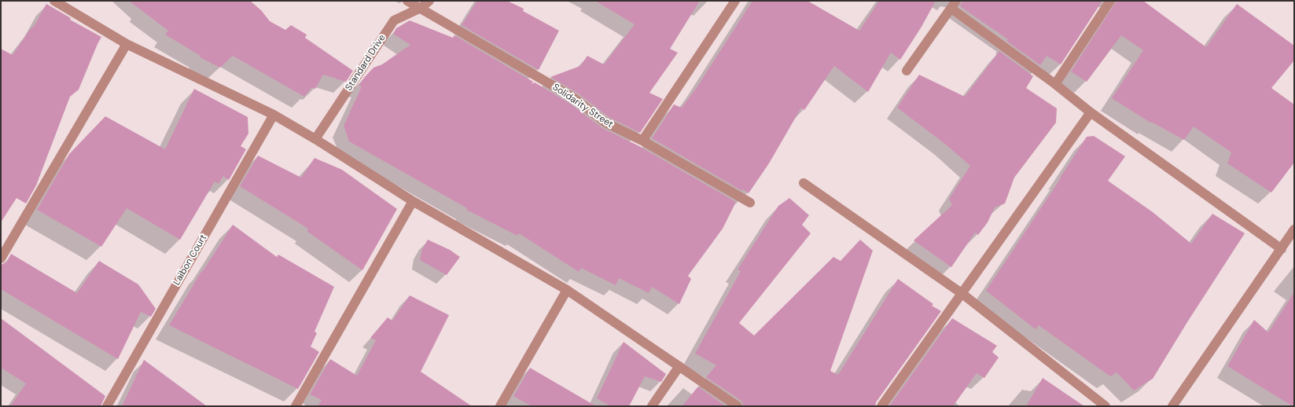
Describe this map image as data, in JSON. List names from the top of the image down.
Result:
{
  "streets": {
    "street": ["Standard Drive", "Solidarity Street", "Laibon Court"]
  },
  "crossings": [
    ["Standard Drive", "Solidarity Street"]
  ]
}
